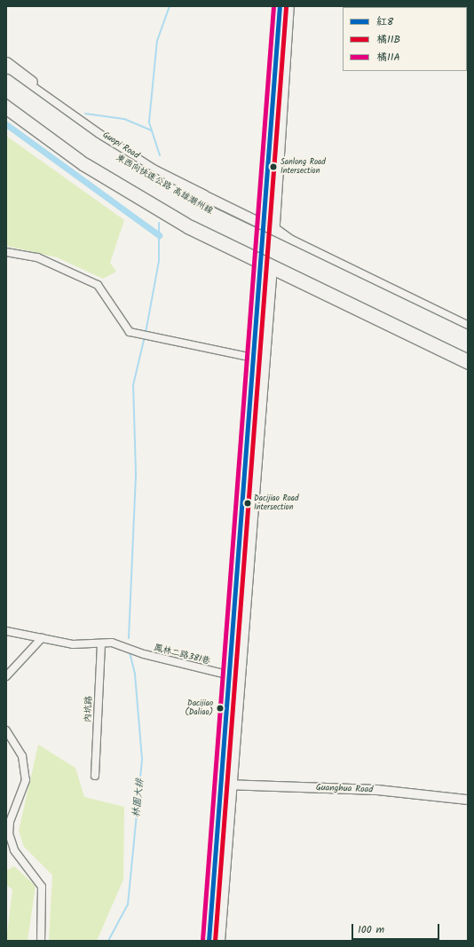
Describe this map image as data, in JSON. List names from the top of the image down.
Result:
{
  "streets": {
    "highway": ["東西向快速公路 高雄潮州線"],
    "main road": ["Guopi Road"],
    "street": ["鳳林二路381巷", "內坑路", "Guanghua Road"]
  },
  "crossings": [
    ["鳳林二路381巷", "內坑路"]
  ],
  "water": ["林園大排"],
  "places": ["Sanlong Road Intersection", "Dacijiao Road Intersection", "Dacijiao (Daliao)"],
  "lines": ["transit line 紅8", "transit line 橘11A", "transit line 橘11B"],
  "legend": ["紅8", "橘11B", "橘11A"],
  "scale_bar": "100 m"
}
